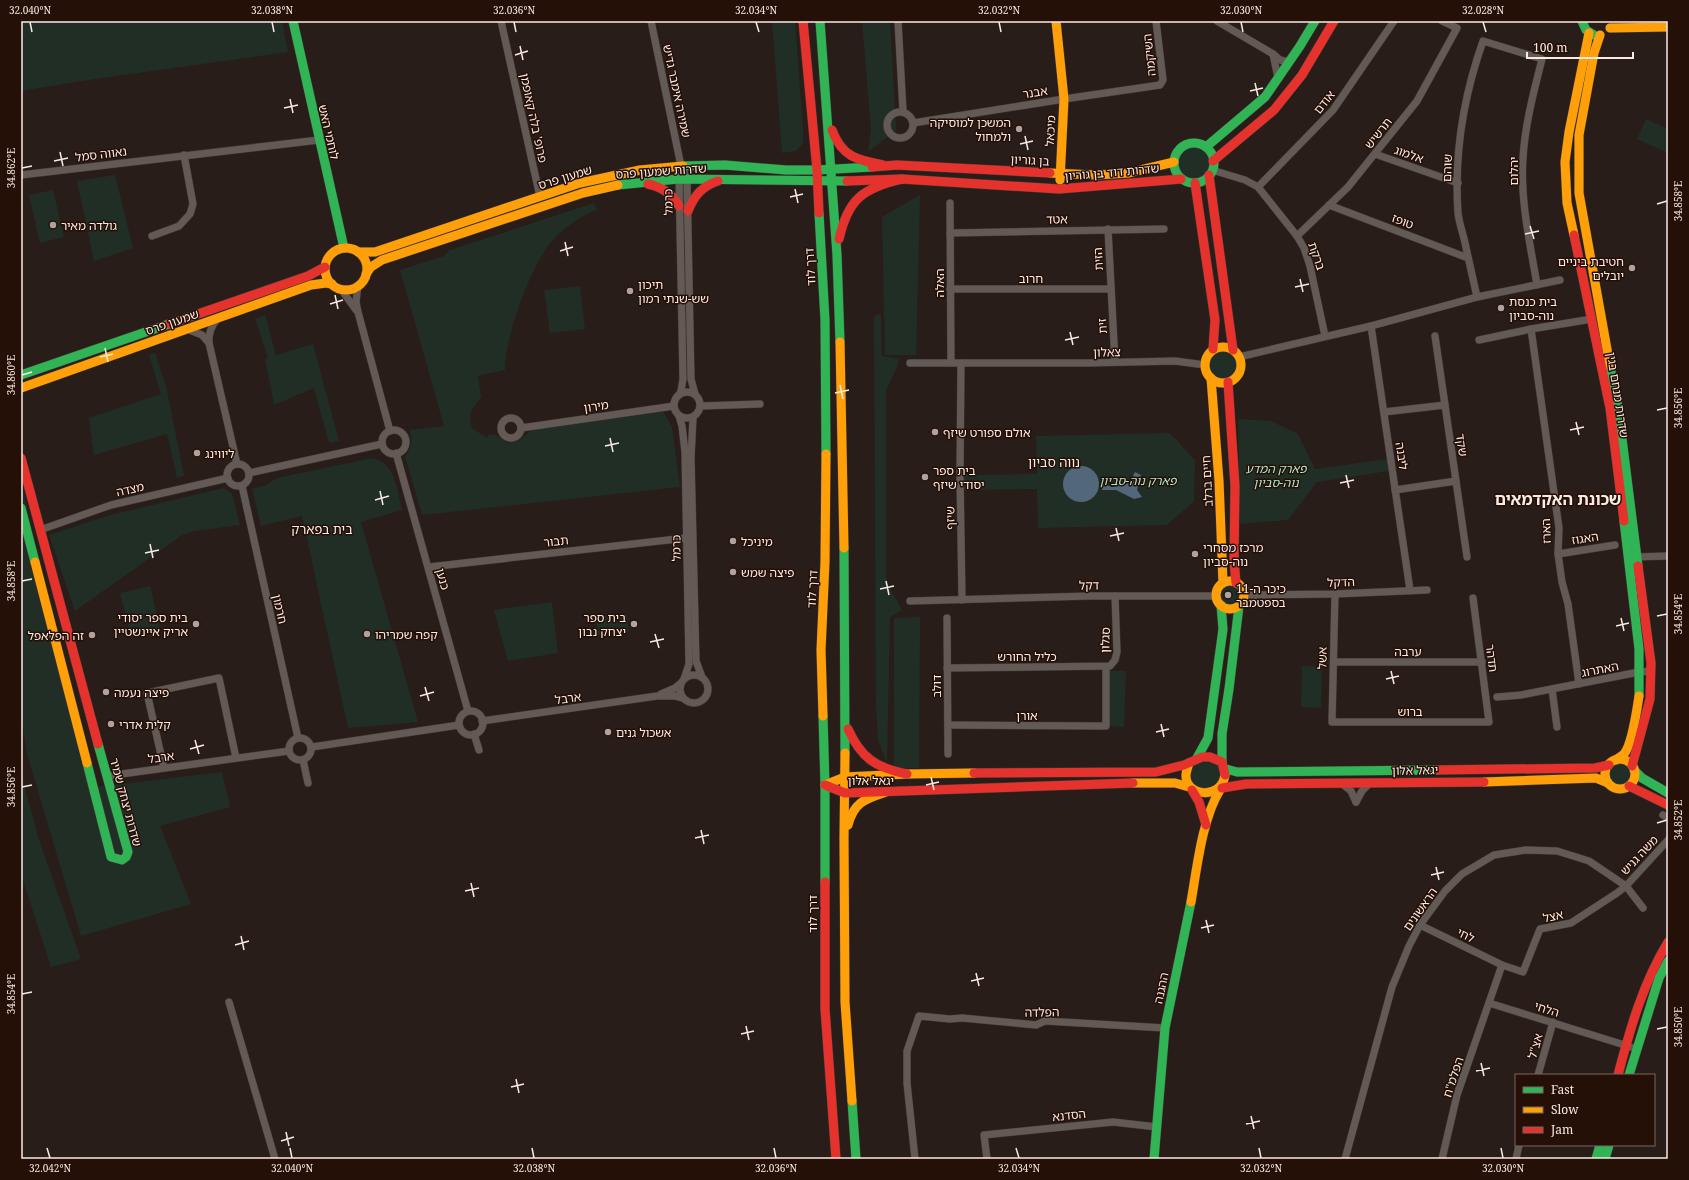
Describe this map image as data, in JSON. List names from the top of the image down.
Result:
{
  "streets": {
    "street": [
      "השיקמה",
      "שמירה אימבר גדיש",
      "אבנר",
      "אודם",
      "פרופ' בלה קאופמן",
      "מיכאל",
      "לוחמי האש",
      "תרשיש",
      "נאווה סמל",
      "אלמוג",
      "בן גוריון",
      "שוהם",
      "שדרות שמעון פרס",
      "יהלום",
      "שדרות דוד בן גוריון",
      "שמעון פרס",
      "כרמל",
      "אטד",
      "טופז",
      "ברקת",
      "הזית",
      "דרך לוד",
      "חרוב",
      "האלה",
      "זית",
      "צאלון",
      "שדרות מנחם בגין",
      "מירון",
      "שקד",
      "ליבנה",
      "חיים ברלב",
      "מצדה",
      "שיזף",
      "הארז",
      "האגוז",
      "תבור",
      "כנען",
      "הדקל",
      "דקל",
      "חרמון",
      "סגלון",
      "ערבה",
      "כליל החורש",
      "אשל",
      "תדהר",
      "האתרוג",
      "דולב",
      "ארבל",
      "ברוש",
      "אורן",
      "יגאל אלון",
      "שדרות יצחק שמיר",
      "משה גניש",
      "הראשונים",
      "אצל",
      "לחי",
      "ההגנה",
      "הלחי",
      "הפלדה",
      "אצ\"ל",
      "הפלמ\"ח",
      "הסדנא"
    ]
  },
  "crossings": [
    ["השיקמה", "אבנר"],
    ["שמירה אימבר גדיש", "שמעון פרס"],
    ["שמירה אימבר גדיש", "כרמל"],
    ["אבנר", "מיכאל"],
    ["אודם", "ברקת"],
    ["פרופ' בלה קאופמן", "שמעון פרס"],
    ["מיכאל", "בן גוריון"],
    ["מיכאל", "שדרות דוד בן גוריון"],
    ["לוחמי האש", "נאווה סמל"],
    ["לוחמי האש", "שדרות שמעון פרס"],
    ["לוחמי האש", "שמעון פרס"],
    ["תרשיש", "אלמוג"],
    ["תרשיש", "טופז"],
    ["תרשיש", "ברקת"],
    ["אלמוג", "שוהם"],
    ["בן גוריון", "שדרות דוד בן גוריון"],
    ["בן גוריון", "ברקת"],
    ["שוהם", "יהלום"],
    ["שוהם", "טופז"],
    ["שדרות שמעון פרס", "שדרות דוד בן גוריון"],
    ["שדרות שמעון פרס", "שמעון פרס"],
    ["שדרות שמעון פרס", "כרמל"],
    ["שדרות שמעון פרס", "דרך לוד"],
    ["שדרות דוד בן גוריון", "ברקת"],
    ["שמעון פרס", "כרמל"],
    ["שמעון פרס", "דרך לוד"],
    ["כרמל", "מירון"],
    ["כרמל", "תבור"],
    ["כרמל", "ארבל"],
    ["אטד", "הזית"],
    ["אטד", "האלה"],
    ["הזית", "חרוב"],
    ["הזית", "זית"],
    ["דרך לוד", "יגאל אלון"],
    ["חרוב", "האלה"],
    ["חרוב", "זית"],
    ["האלה", "צאלון"],
    ["זית", "צאלון"],
    ["צאלון", "חיים ברלב"],
    ["צאלון", "שיזף"],
    ["שדרות מנחם בגין", "האתרוג"],
    ["שדרות מנחם בגין", "יגאל אלון"],
    ["ליבנה", "הדקל"],
    ["חיים ברלב", "הדקל"],
    ["חיים ברלב", "דקל"],
    ["מצדה", "חרמון"],
    ["מצדה", "שדרות יצחק שמיר"],
    ["שיזף", "דקל"],
    ["הארז", "האגוז"],
    ["הארז", "האתרוג"],
    ["תבור", "כנען"],
    ["כנען", "ארבל"],
    ["הדקל", "דקל"],
    ["הדקל", "אשל"],
    ["דקל", "סגלון"],
    ["חרמון", "ארבל"],
    ["סגלון", "כליל החורש"],
    ["סגלון", "אורן"],
    ["ערבה", "אשל"],
    ["ערבה", "תדהר"],
    ["כליל החורש", "דולב"],
    ["אשל", "ברוש"],
    ["תדהר", "ברוש"],
    ["דולב", "אורן"],
    ["ארבל", "שדרות יצחק שמיר"],
    ["יגאל אלון", "ההגנה"],
    ["משה גניש", "הראשונים"],
    ["משה גניש", "אצל"],
    ["הראשונים", "אצל"],
    ["הראשונים", "לחי"],
    ["אצל", "לחי"],
    ["ההגנה", "הפלדה"],
    ["ההגנה", "הסדנא"],
    ["הלחי", "אצ\"ל"],
    ["הלחי", "הפלמ\"ח"]
  ],
  "districts": ["נווה סביון", "שכונת האקדמאים", "בית בפארק"],
  "parks": ["פארק המדע נוה-סביון", "פארק נוה-סביון"],
  "places": [
    "המשכן למוסיקה ולמחול",
    "גולדה מאיר",
    "חטיבת ביניים יובלים",
    "תיכון שש-שנתי רמון",
    "בית כנסת נוה-סביון",
    "אולם ספורט שיזף",
    "ליווינג",
    "בית ספר יסודי שיזף",
    "מיניכל",
    "מרכז מסחרי נוה-סביון",
    "פיצה שמש",
    "כיכר ה-11 בספטמבר",
    "בית ספר יסודי אריק איינשטיין",
    "בית ספר יצחק נבון",
    "קפה שמריהו",
    "זה הפלאפל",
    "פיצה נעמה",
    "קלית אדרי",
    "אשכול גנים"
  ],
  "legend": ["Fast", "Slow", "Jam"],
  "scale_bar": "100 m",
  "coordinates": [
    "32.040°N",
    "32.038°N",
    "32.036°N",
    "32.034°N",
    "32.032°N",
    "32.030°N",
    "32.028°N",
    "34.862°E",
    "34.858°E",
    "34.860°E",
    "34.856°E",
    "34.854°E",
    "34.852°E",
    "34.850°E",
    "32.042°N"
  ]
}
